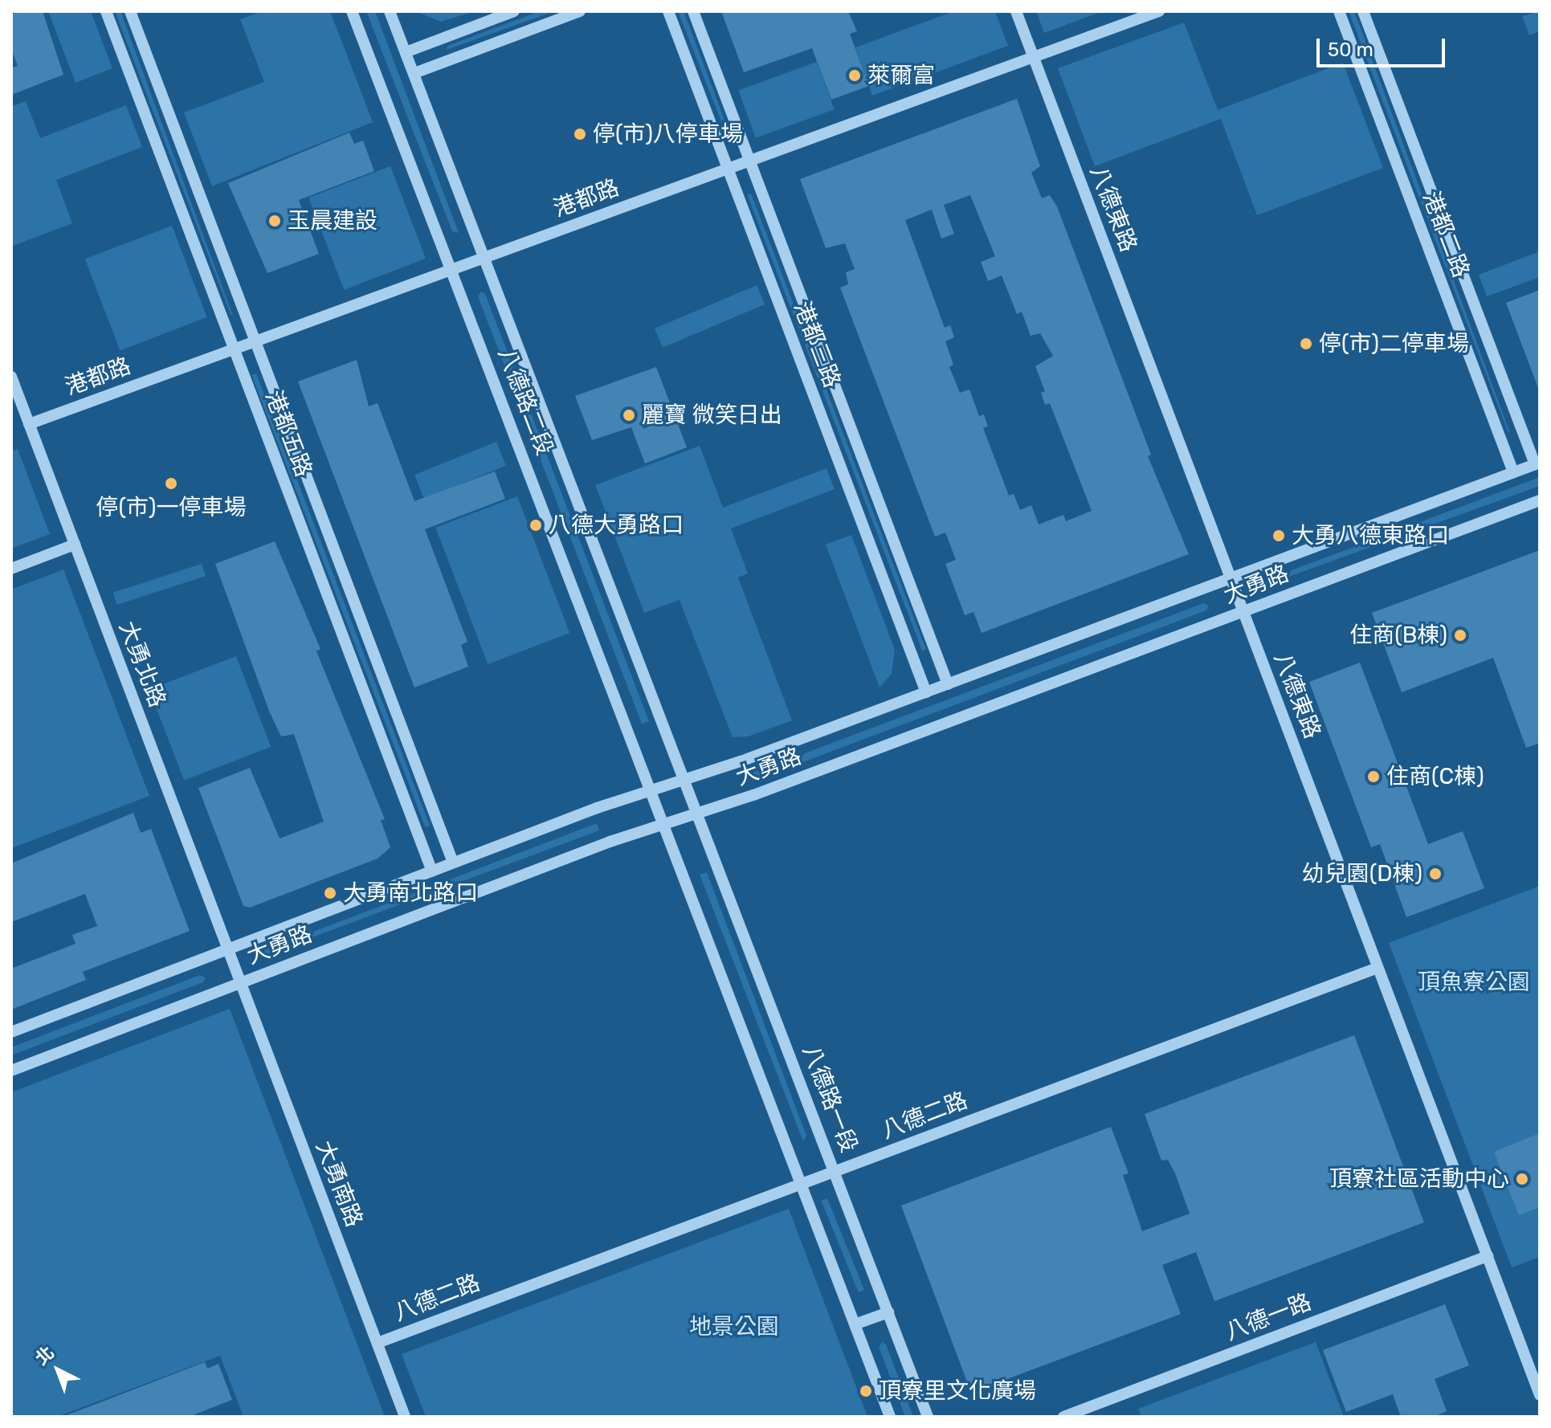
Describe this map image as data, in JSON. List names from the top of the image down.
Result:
{
  "streets": {
    "street": [
      "港都路",
      "八德東路",
      "港都二路",
      "港都三路",
      "八德路二段",
      "港都五路",
      "大勇路",
      "大勇北路",
      "八德路一段",
      "八德二路",
      "大勇南路",
      "八德一路"
    ]
  },
  "crossings": [
    ["港都路", "八德東路"],
    ["港都路", "港都三路"],
    ["港都路", "八德路二段"],
    ["港都路", "港都五路"],
    ["港都路", "大勇北路"],
    ["八德東路", "大勇路"],
    ["八德東路", "八德二路"],
    ["八德東路", "八德一路"],
    ["港都二路", "大勇路"],
    ["港都三路", "大勇路"],
    ["八德路二段", "大勇路"],
    ["八德路二段", "八德路一段"],
    ["港都五路", "大勇路"],
    ["大勇路", "大勇北路"],
    ["大勇路", "八德路一段"],
    ["大勇路", "大勇南路"],
    ["大勇北路", "大勇南路"],
    ["八德路一段", "八德二路"],
    ["八德二路", "大勇南路"]
  ],
  "parks": ["頂魚寮公園", "地景公園"],
  "places": [
    "萊爾富",
    "停(市)八停車場",
    "玉晨建設",
    "停(市)二停車場",
    "麗寶 微笑日出",
    "停(市)一停車場",
    "八德大勇路口",
    "大勇八德東路口",
    "住商(B棟)",
    "住商(C棟)",
    "幼兒園(D棟)",
    "大勇南北路口",
    "頂寮社區活動中心",
    "頂寮里文化廣場"
  ],
  "scale_bar": "50 m",
  "north": "top left"
}
